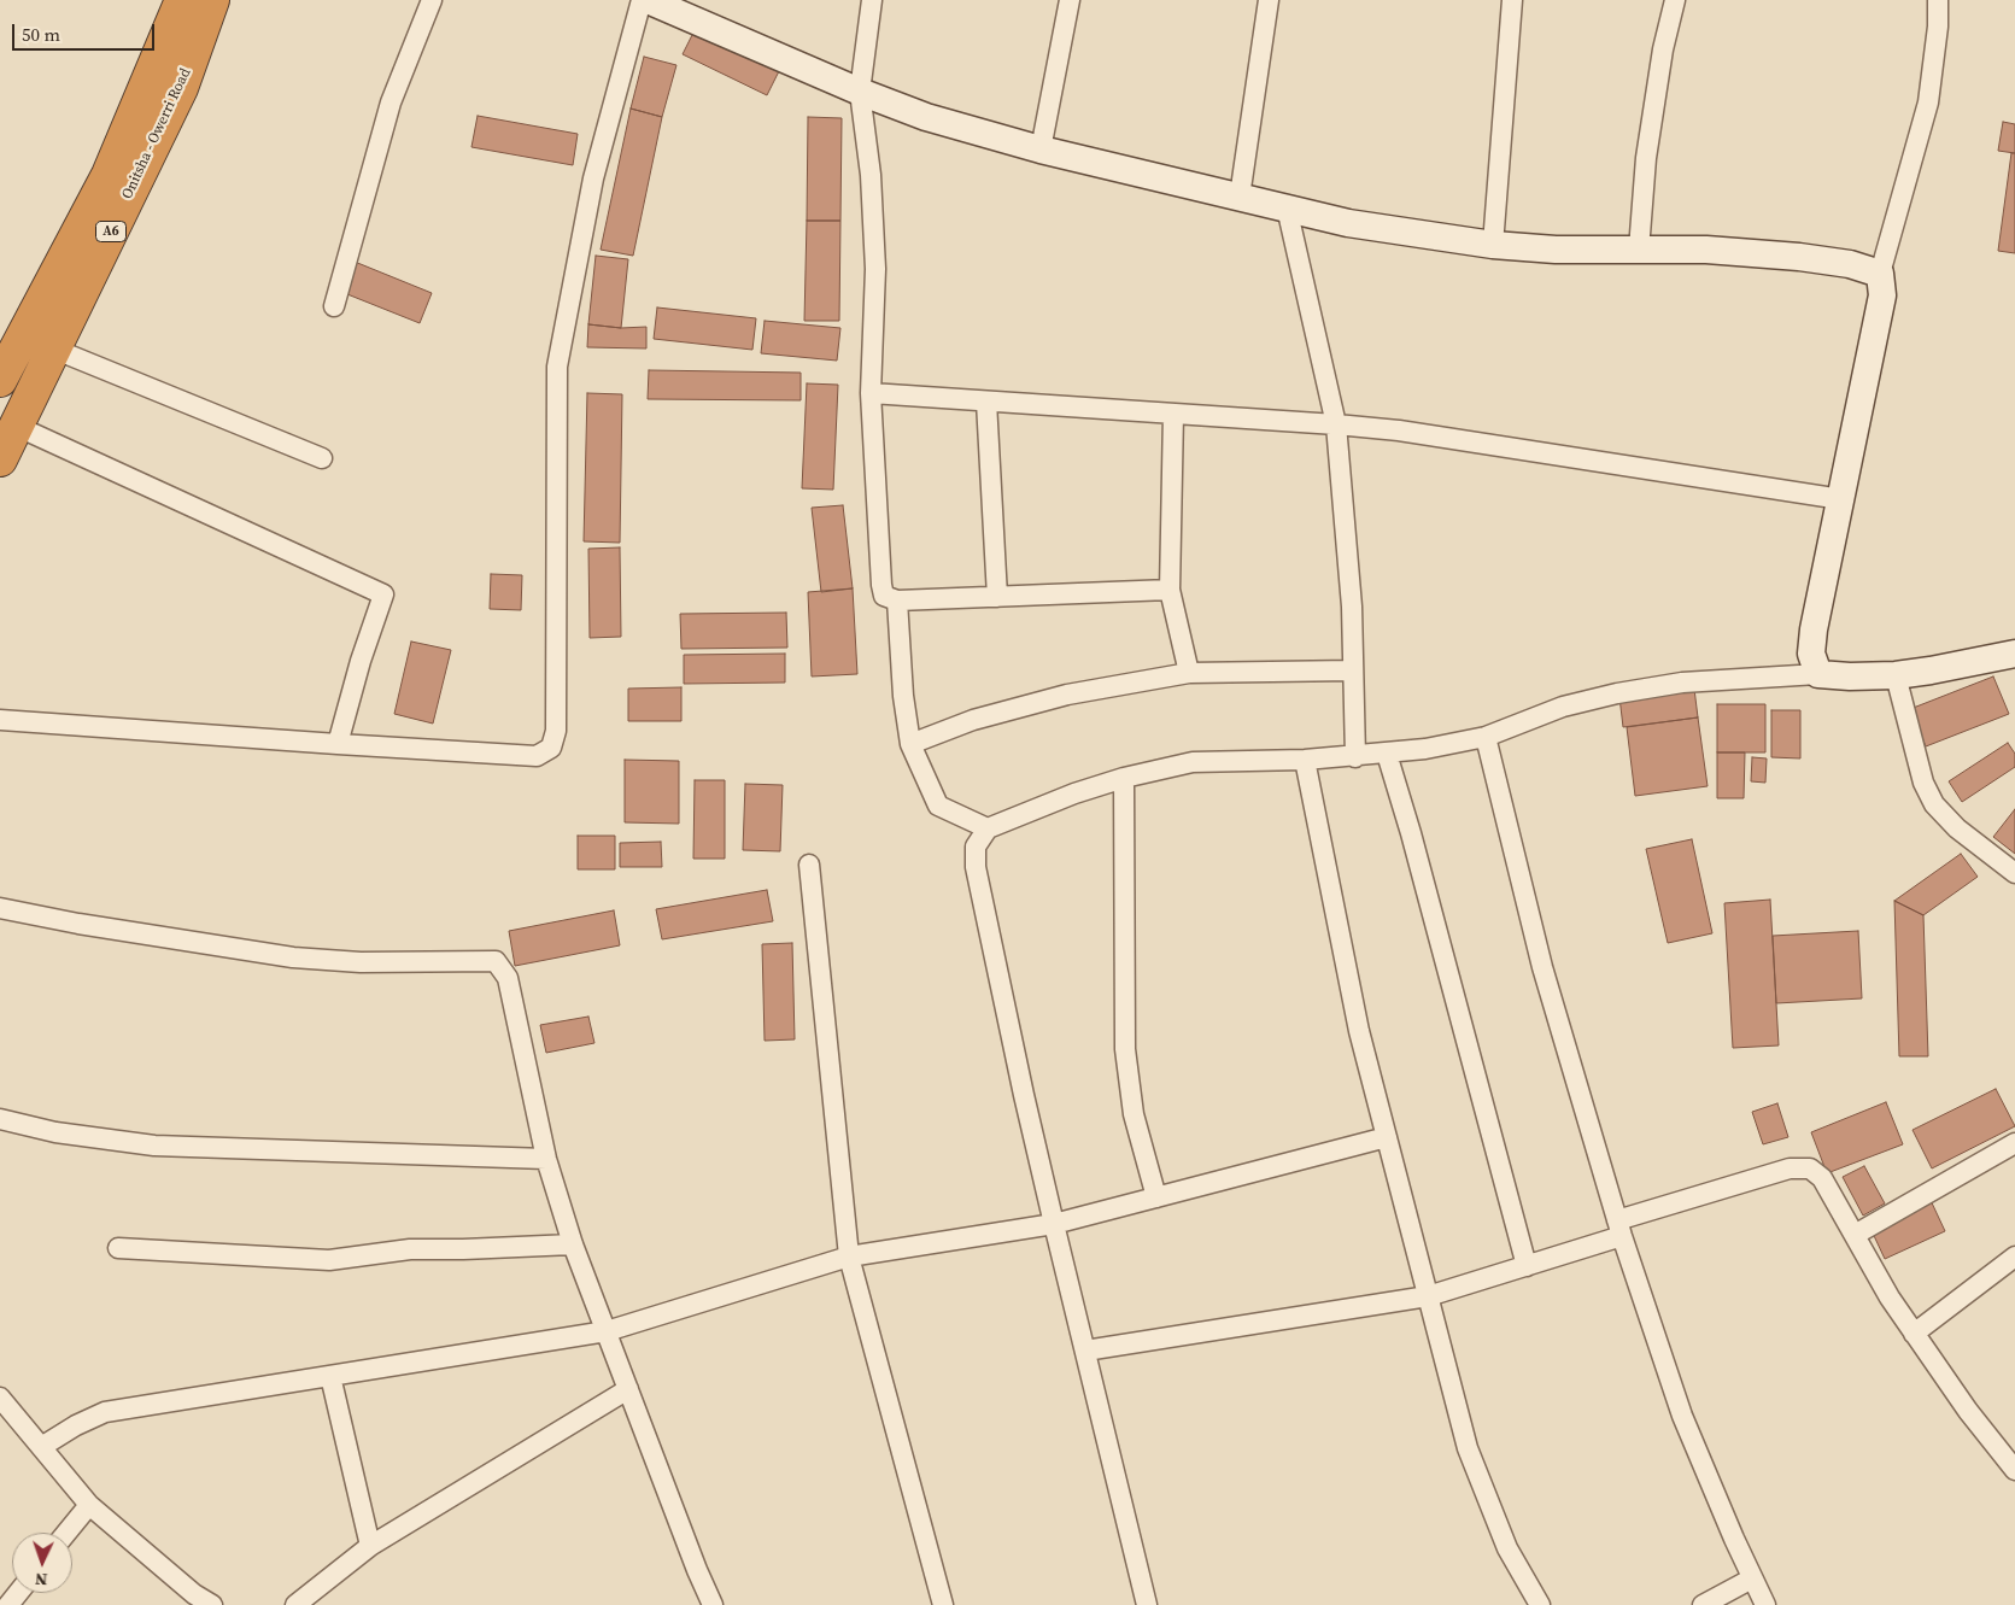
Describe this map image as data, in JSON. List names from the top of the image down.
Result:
{
  "streets": {
    "highway": ["Onitsha - Owerri Road", "A6"]
  },
  "scale_bar": "50 m",
  "north": "bottom"
}
